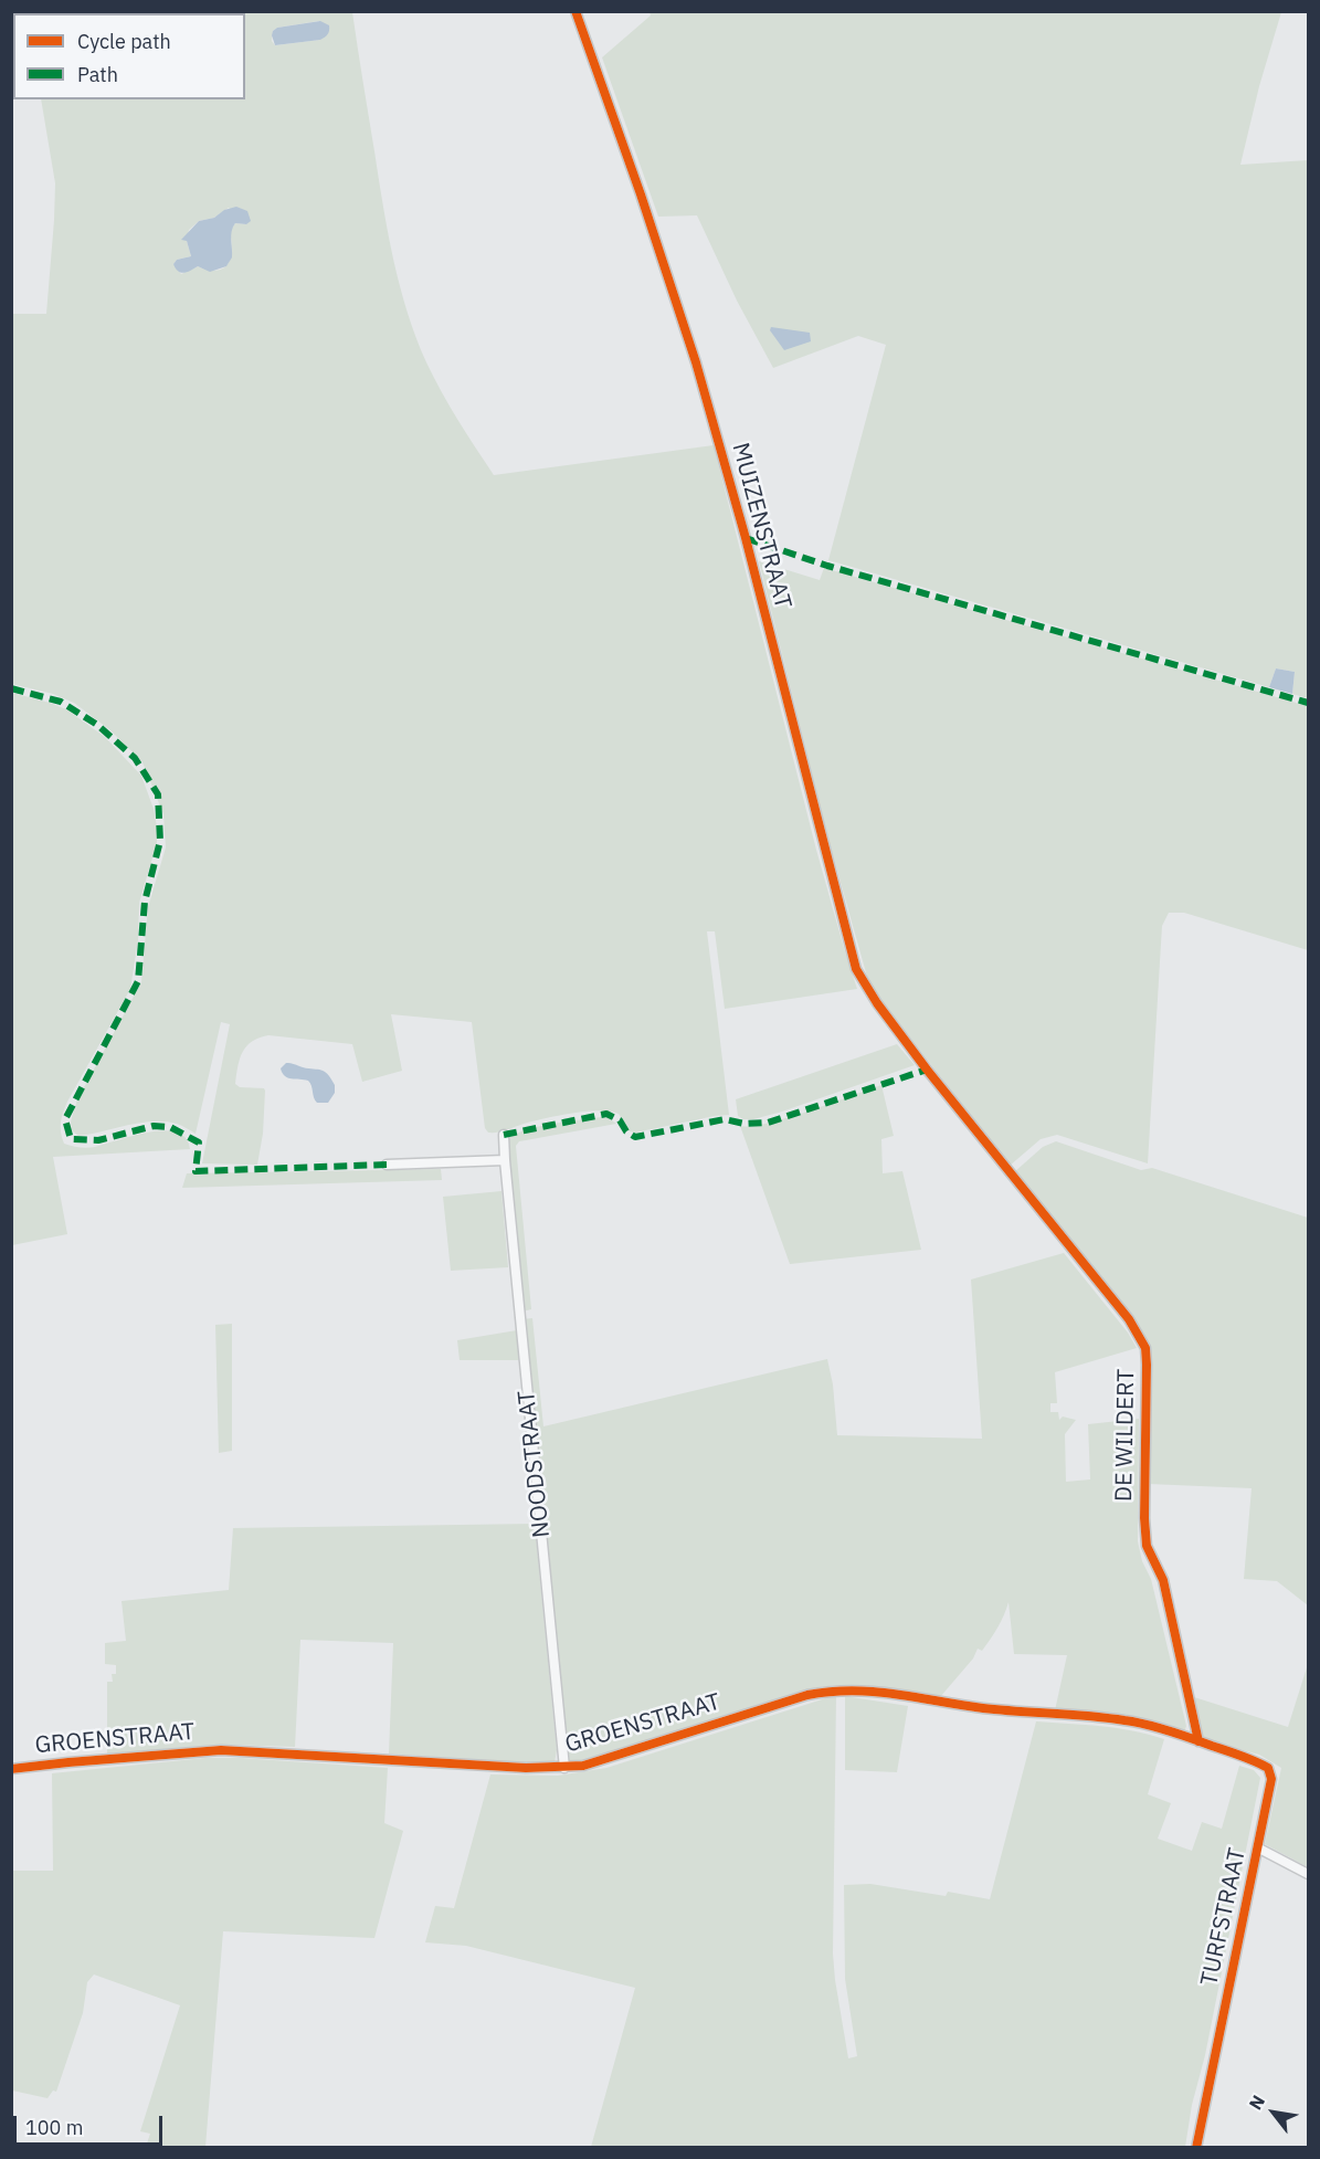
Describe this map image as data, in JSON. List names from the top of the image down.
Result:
{
  "streets": {
    "street": [
      "MUIZENSTRAAT",
      "DE WILDERT",
      "NOODSTRAAT",
      "GROENSTRAAT",
      "TURFSTRAAT"
    ]
  },
  "crossings": [
    ["MUIZENSTRAAT", "DE WILDERT"],
    ["DE WILDERT", "GROENSTRAAT"],
    ["DE WILDERT", "TURFSTRAAT"],
    ["NOODSTRAAT", "GROENSTRAAT"],
    ["GROENSTRAAT", "TURFSTRAAT"]
  ],
  "legend": ["Cycle path", "Path"],
  "scale_bar": "100 m",
  "north": "top left"
}
